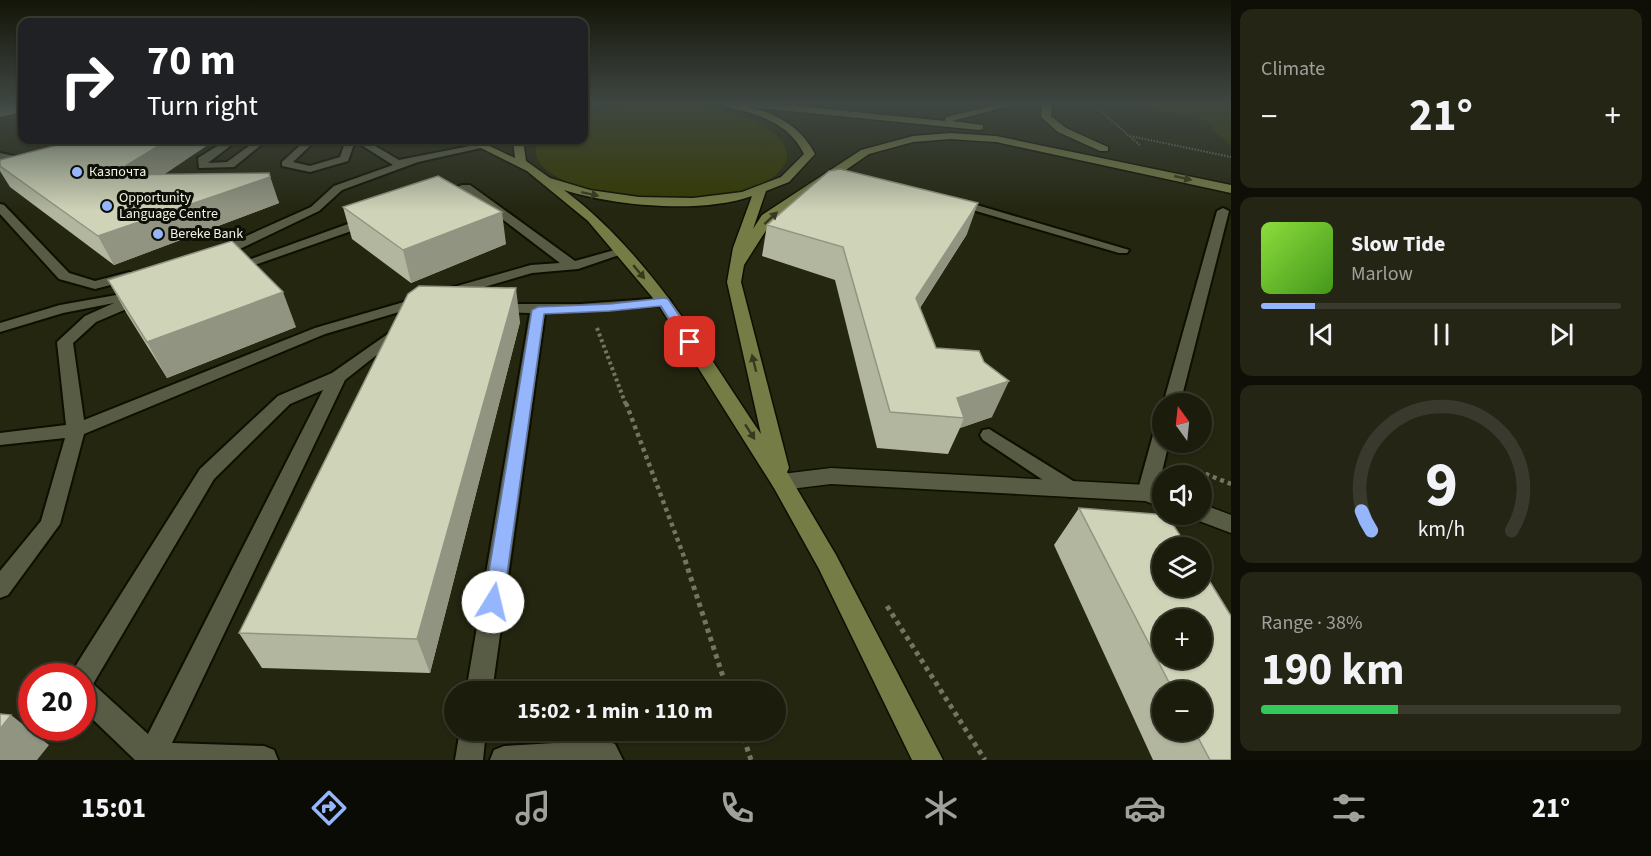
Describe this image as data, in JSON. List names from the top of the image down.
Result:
{
  "places": ["Казпочта", "Opportunity Language Centre", "Bereke Bank"],
  "north": "top",
  "page": {
    "tile": [
      "Climate",
      ["Range · 38%", "190 km"]
    ],
    "turn": ["70 m", "Turn right"],
    "heat": ["−", "21°", "+"],
    "song": ["Slow Tide", "Marlow"],
    "map_buttons": ["+", "−"],
    "limit": "20",
    "trip": "15:02 · 1 min · 110 m",
    "tabs": ["15:01", "21°"],
    "gauge": ["9", "km/h"]
  }
}
